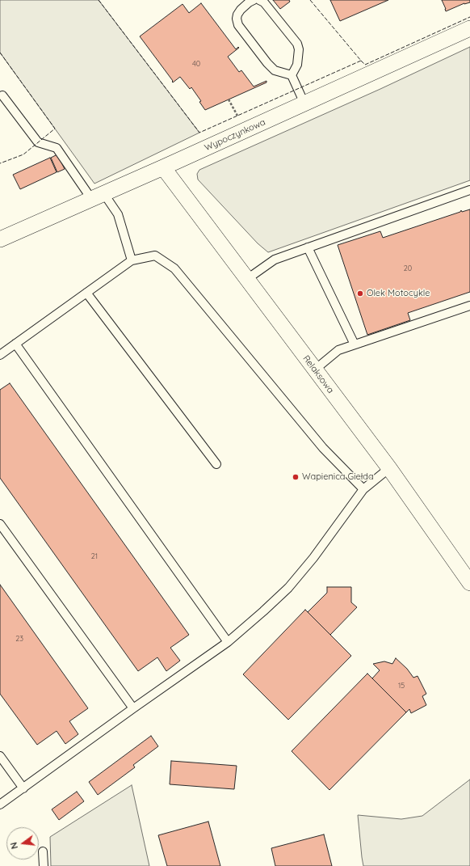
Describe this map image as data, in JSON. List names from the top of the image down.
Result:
{
  "streets": {
    "street": ["Wypoczynkowa", "Relaksowa"]
  },
  "crossings": [
    ["Wypoczynkowa", "Relaksowa"]
  ],
  "places": ["Olek Motocykle", "Wapienica Giełda"],
  "house_numbers": [
    "40",
    "20",
    "21",
    "23",
    "15"
  ],
  "north": "left"
}
